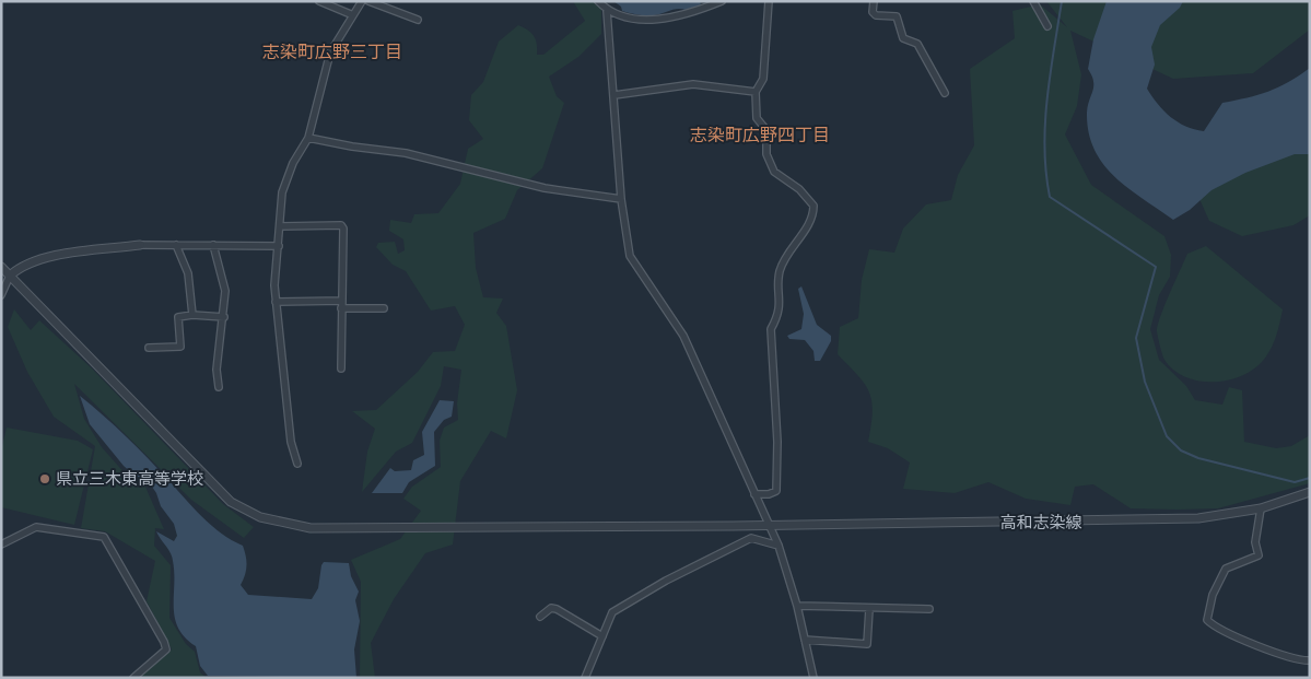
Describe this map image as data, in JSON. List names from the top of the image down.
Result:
{
  "streets": {
    "street": ["高和志染線"]
  },
  "districts": ["志染町広野三丁目", "志染町広野四丁目"],
  "places": ["県立三木東高等学校"]
}
